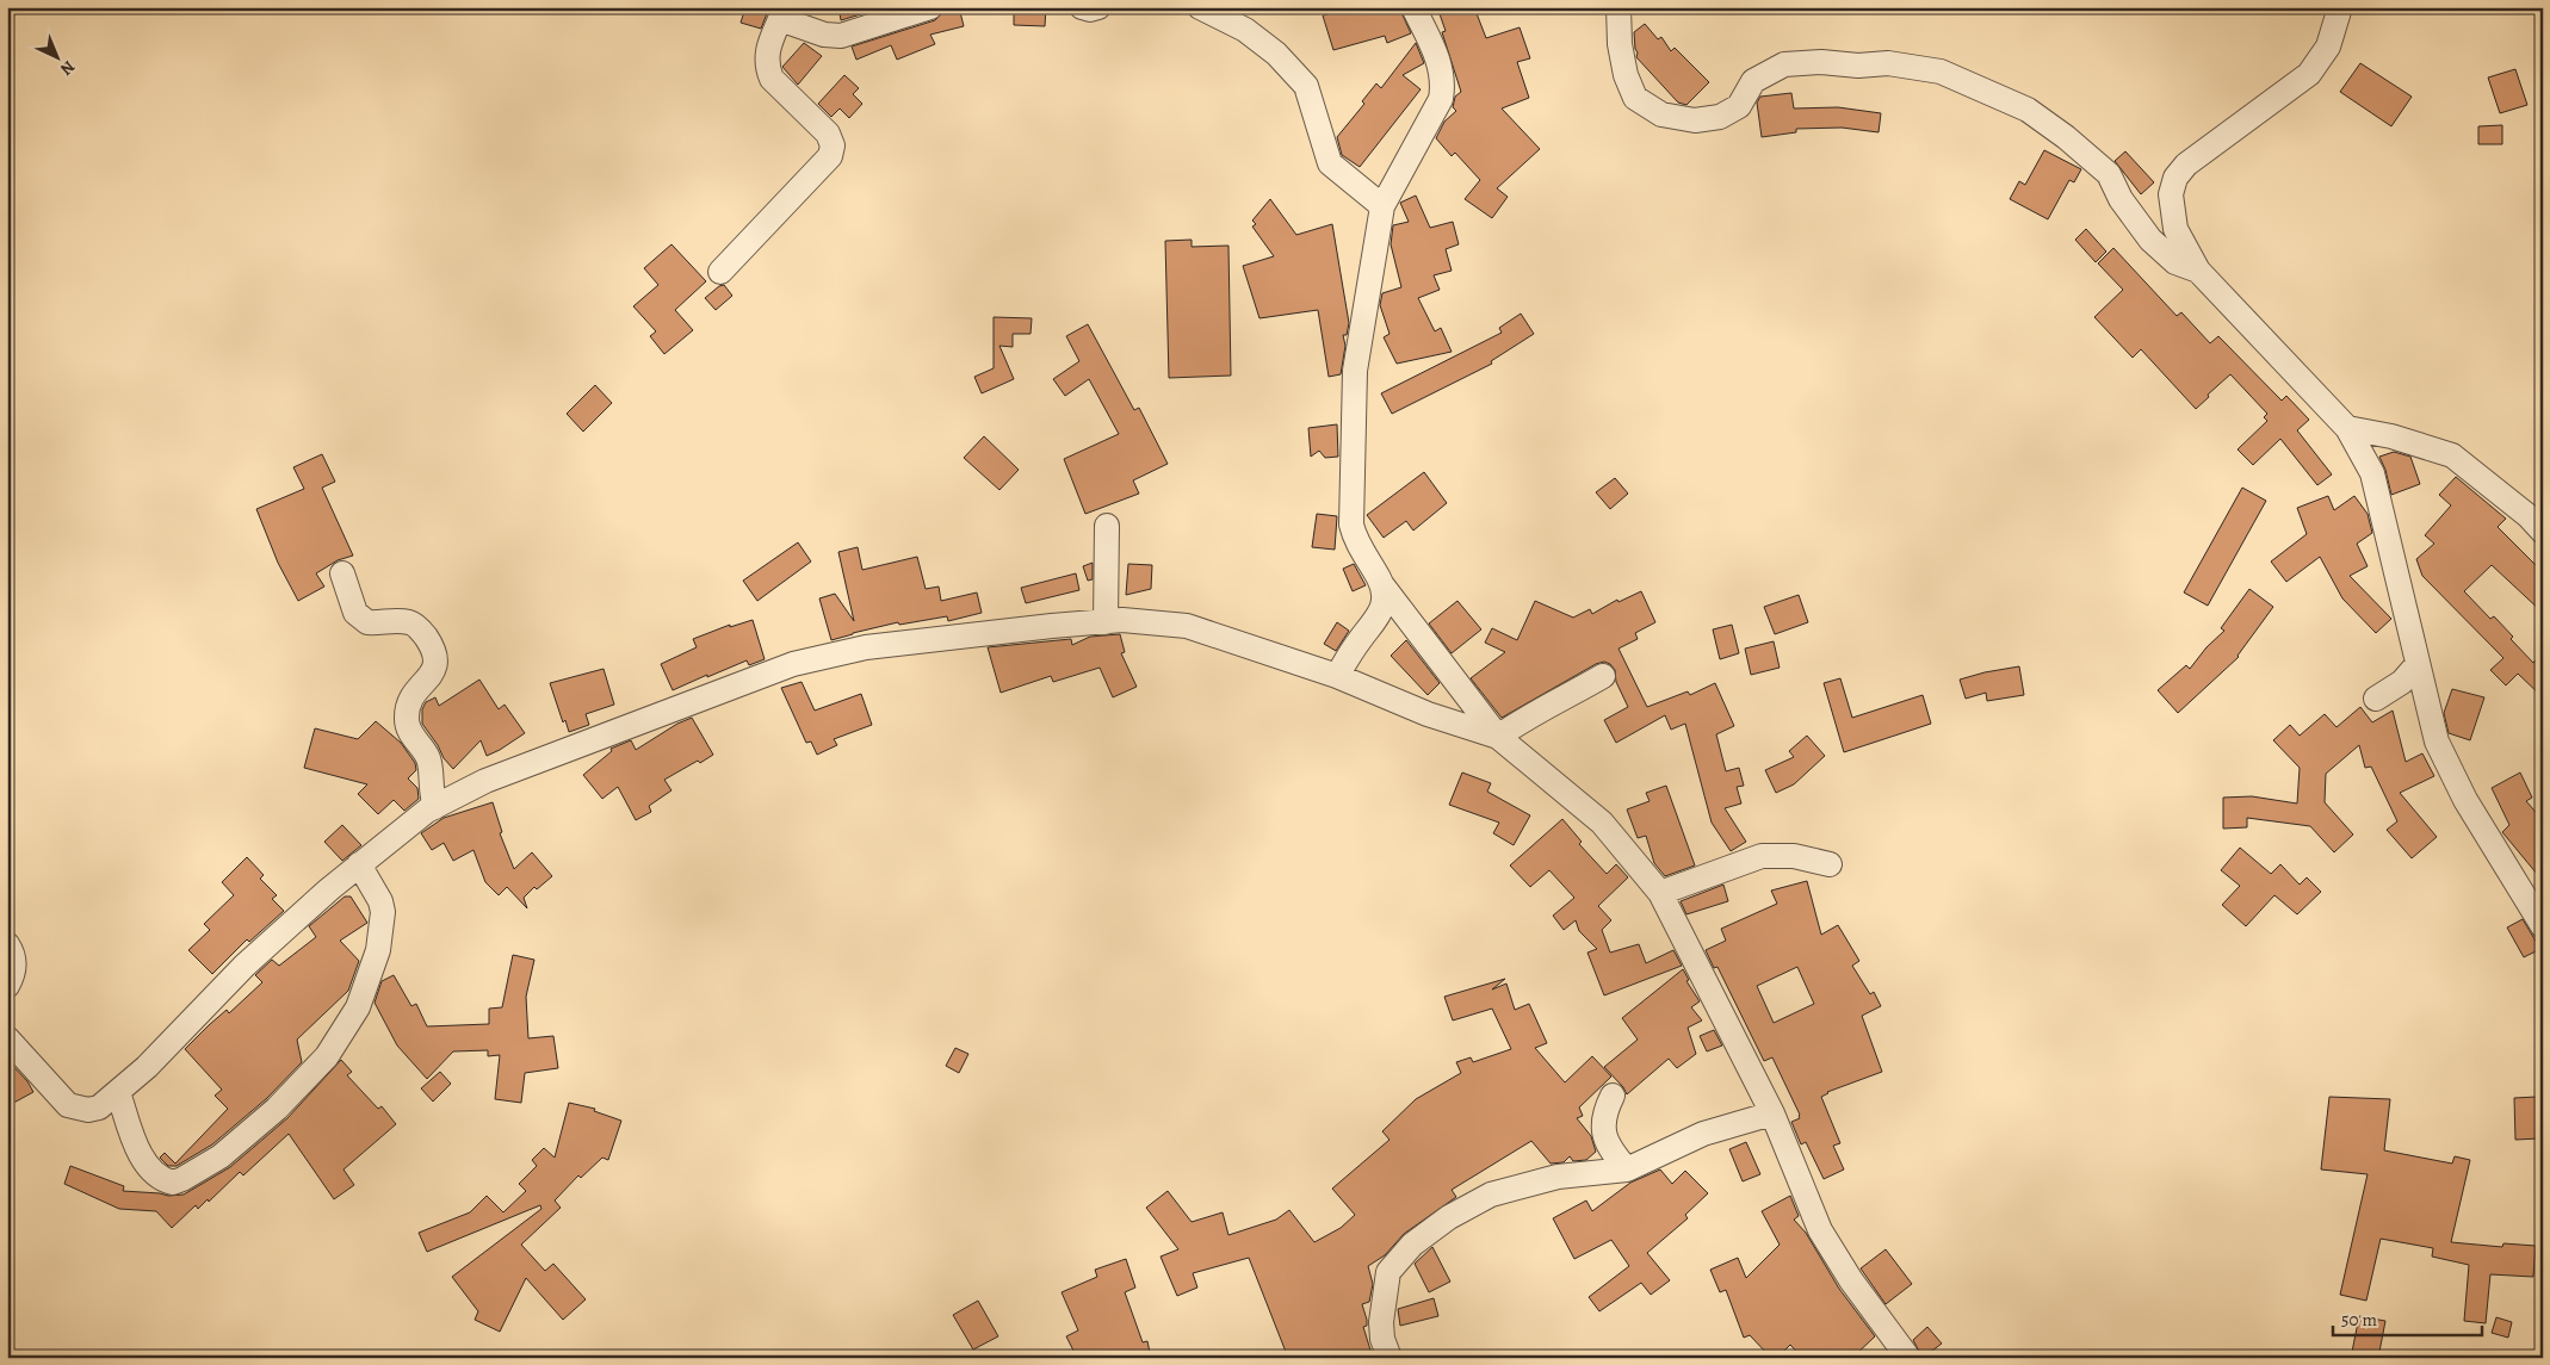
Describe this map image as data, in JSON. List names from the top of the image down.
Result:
{
  "scale_bar": "50 m",
  "north": "bottom right"
}
